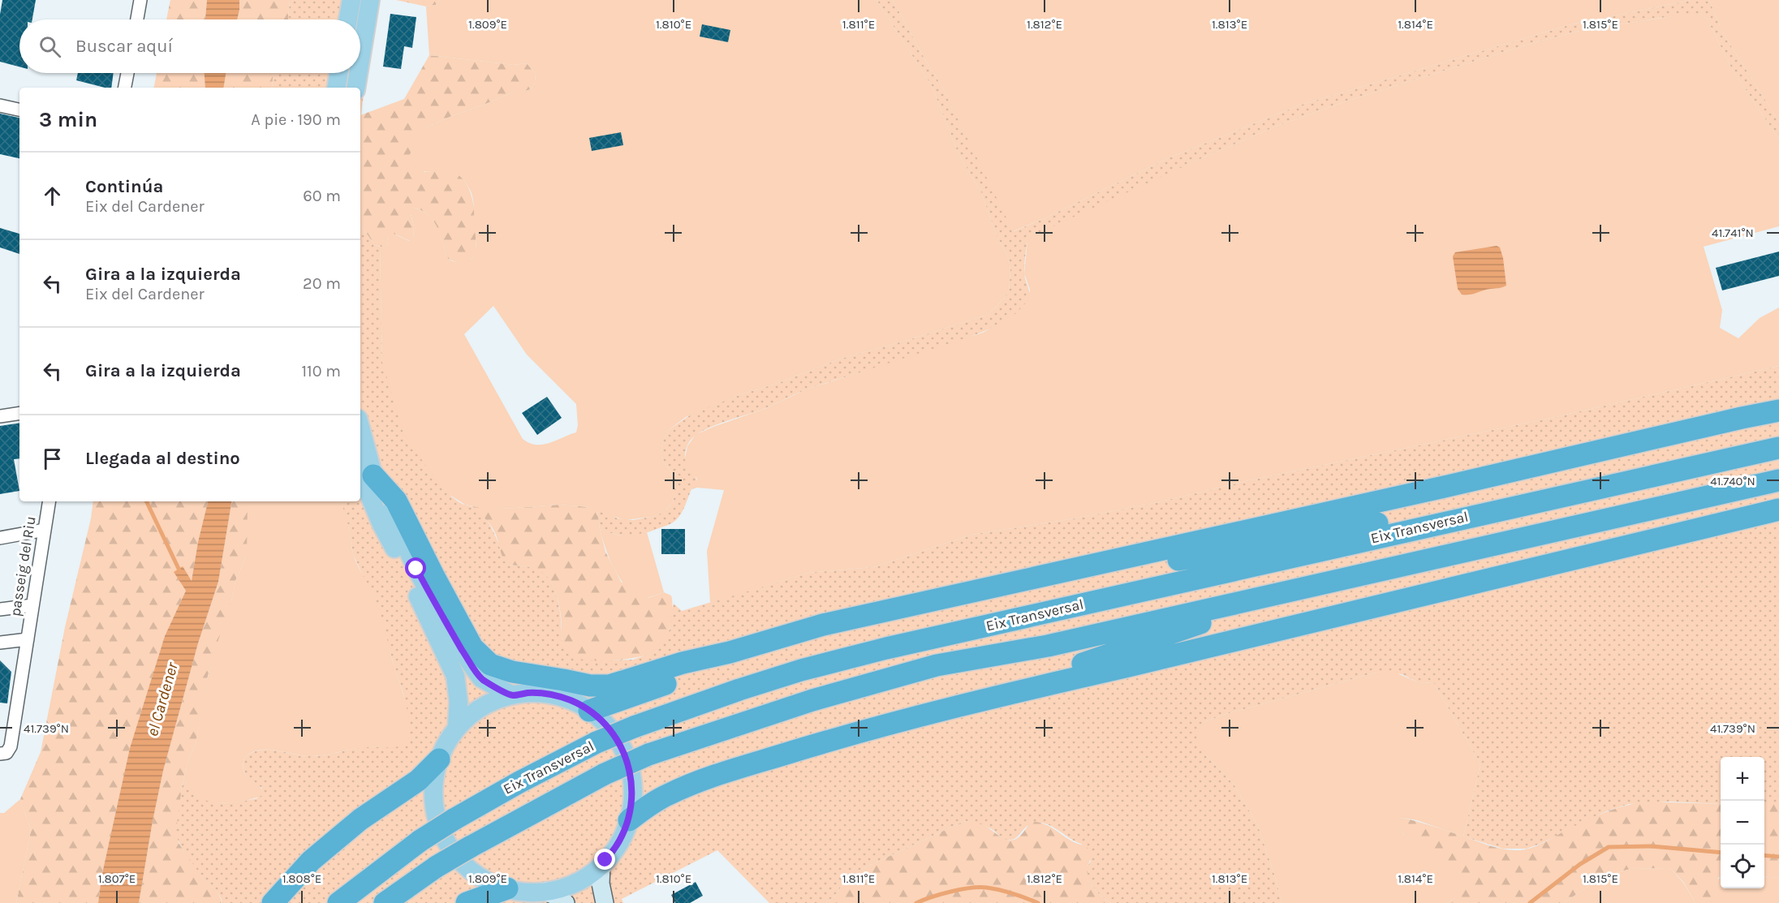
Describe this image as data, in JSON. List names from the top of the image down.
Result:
{
  "streets": {
    "highway": ["Eix Transversal"],
    "street": ["passeig del Riu"]
  },
  "water": ["el Cardener"],
  "page": {
    "search": "Buscar aquí",
    "heading": ["3 min", "A pie · 190 m"],
    "list": [
      ["Continúa", "Eix del Cardener", "60 m"],
      ["Gira a la izquierda", "Eix del Cardener", "20 m"],
      ["Gira a la izquierda", "110 m"],
      "Llegada al destino"
    ],
    "map_buttons": ["+", "−"]
  },
  "coordinates": [
    "1.809°E",
    "1.810°E",
    "1.811°E",
    "1.812°E",
    "1.813°E",
    "1.814°E",
    "1.815°E",
    "41.741°N",
    "41.740°N",
    "41.739°N",
    "1.807°E",
    "1.808°E"
  ]
}
